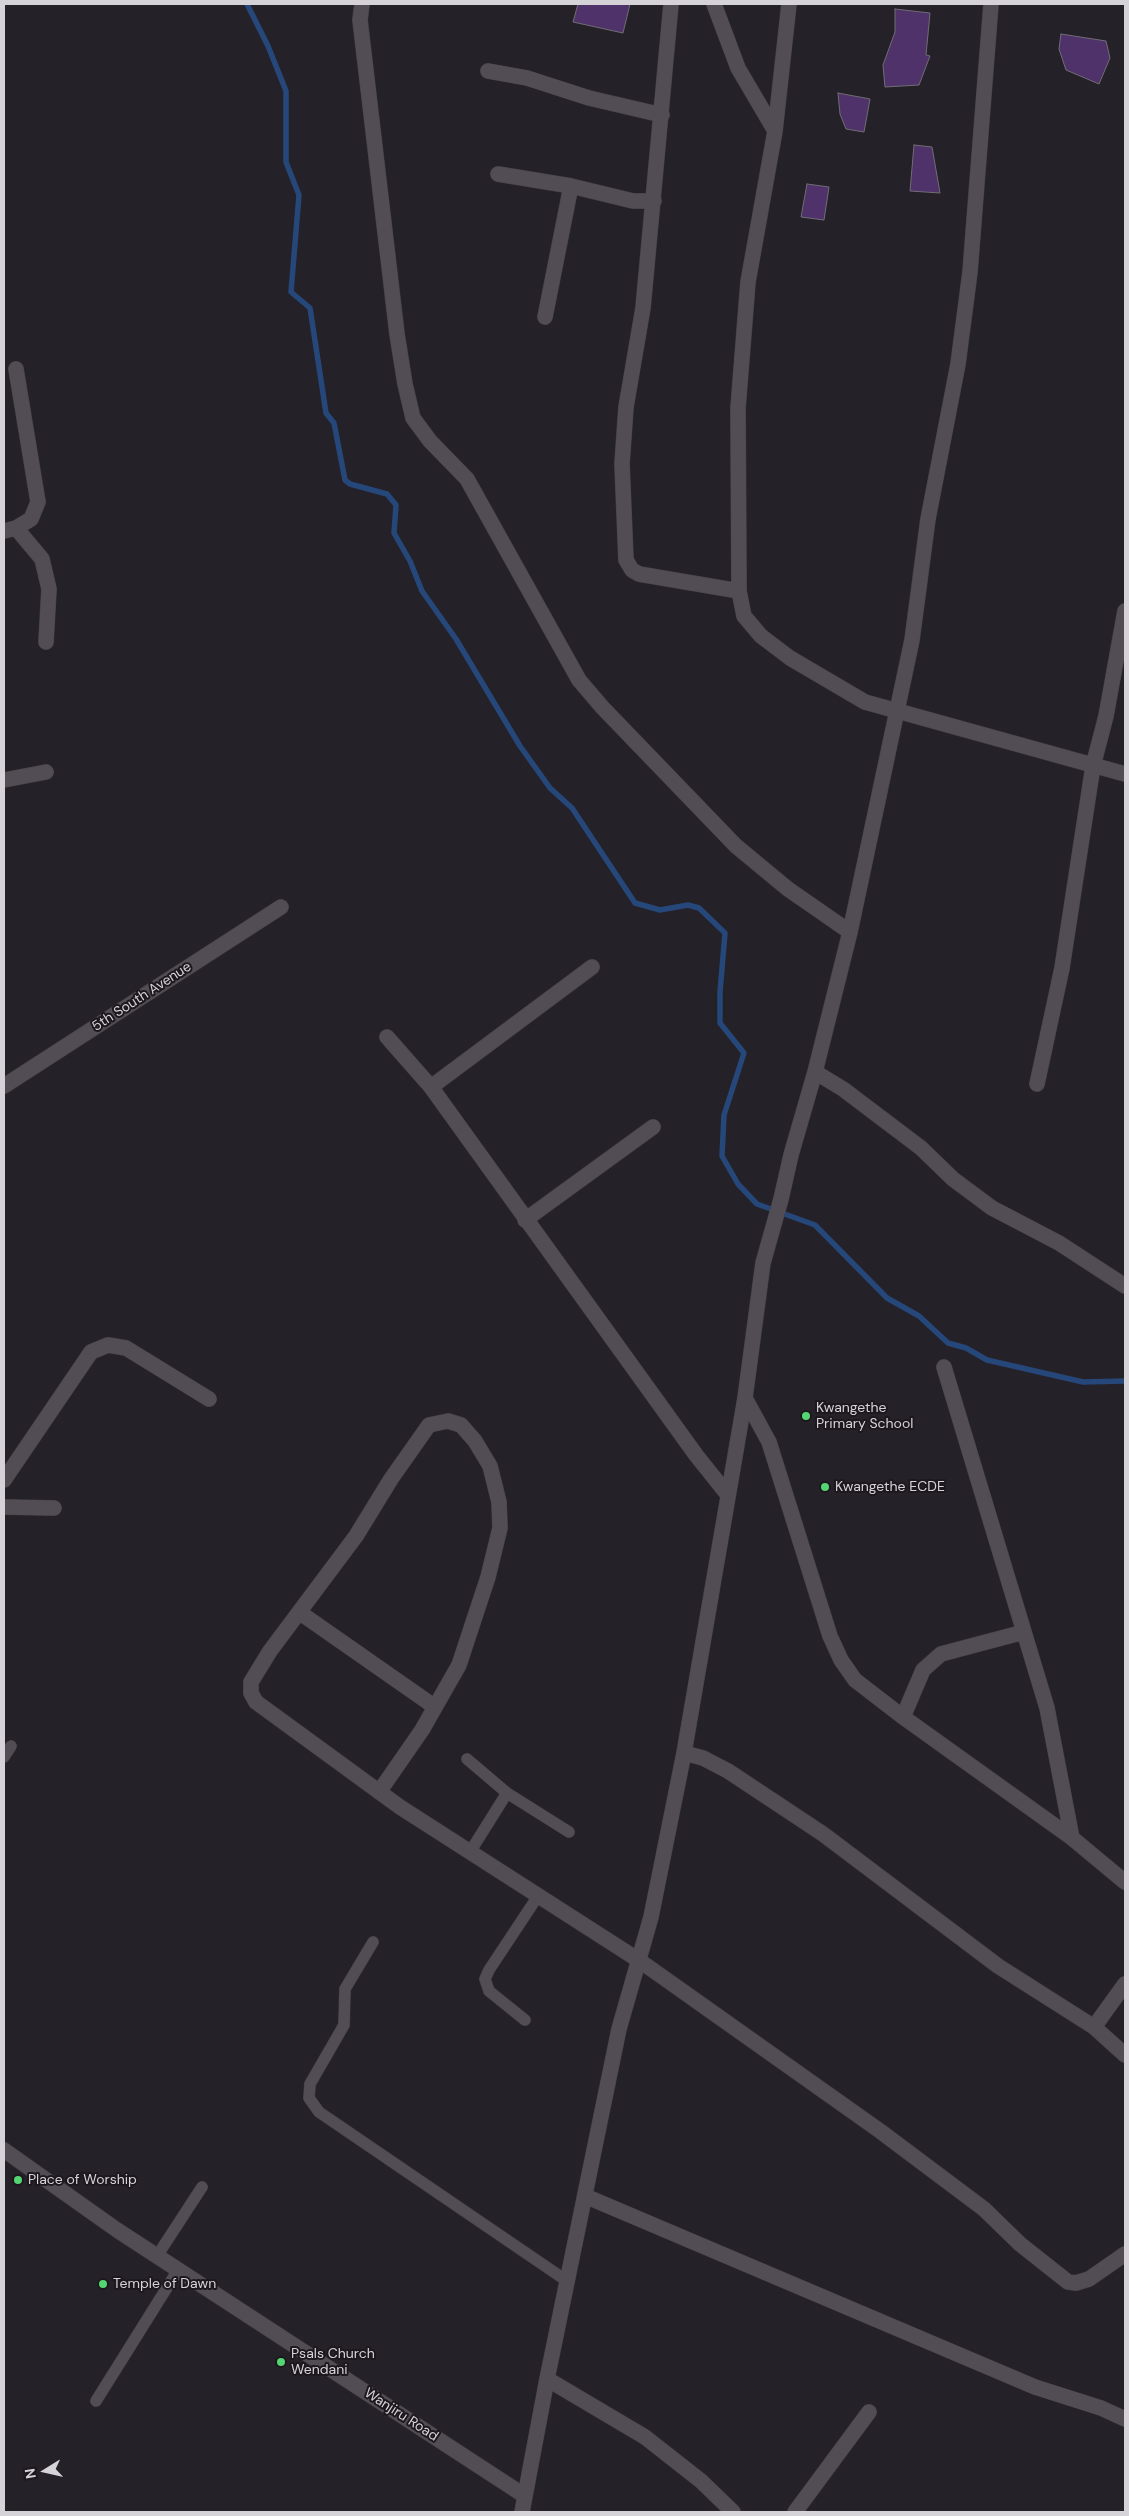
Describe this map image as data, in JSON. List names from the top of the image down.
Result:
{
  "streets": {
    "street": ["5th South Avenue", "Wanjiru Road"]
  },
  "places": [
    "Kwangethe Primary School",
    "Kwangethe ECDE",
    "Place of Worship",
    "Temple of Dawn",
    "Psals Church Wendani"
  ],
  "north": "left"
}
